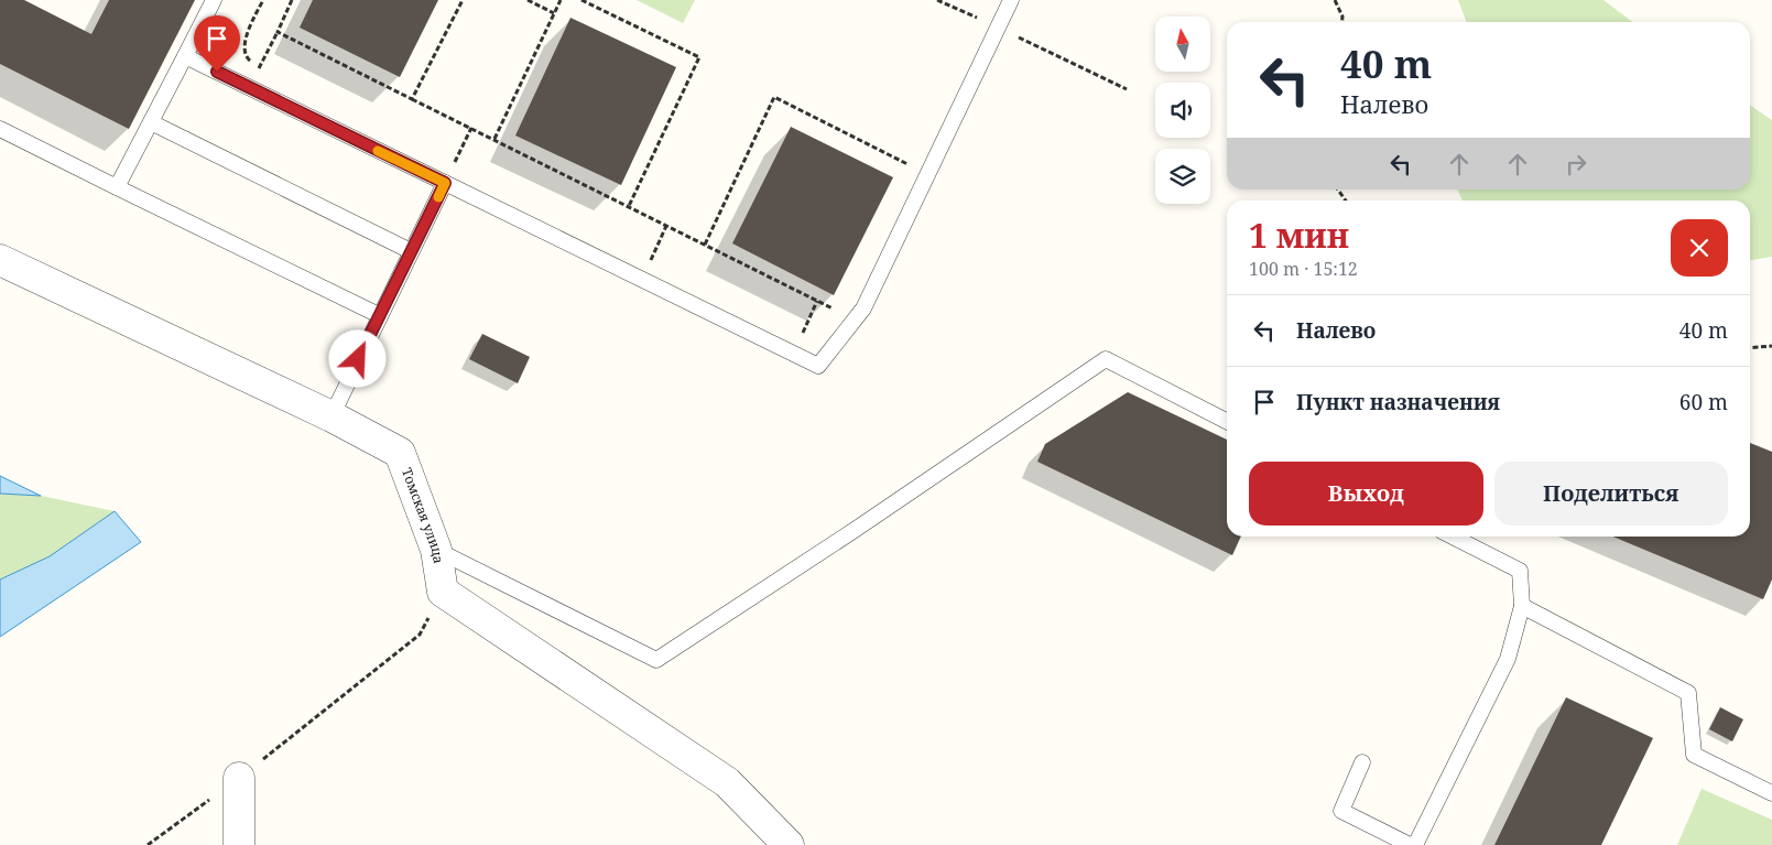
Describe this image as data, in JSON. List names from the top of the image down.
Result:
{
  "streets": {
    "street": ["Томская улица"]
  },
  "north": "top",
  "page": {
    "turn": ["40 m", "Налево"],
    "heading": ["1 мин", "100 m · 15:12"],
    "list": [
      {
        "name": "Налево",
        "value": "40 m"
      },
      {
        "name": "Пункт назначения",
        "value": "60 m"
      }
    ],
    "buttons": ["Выход", "Поделиться"]
  }
}
